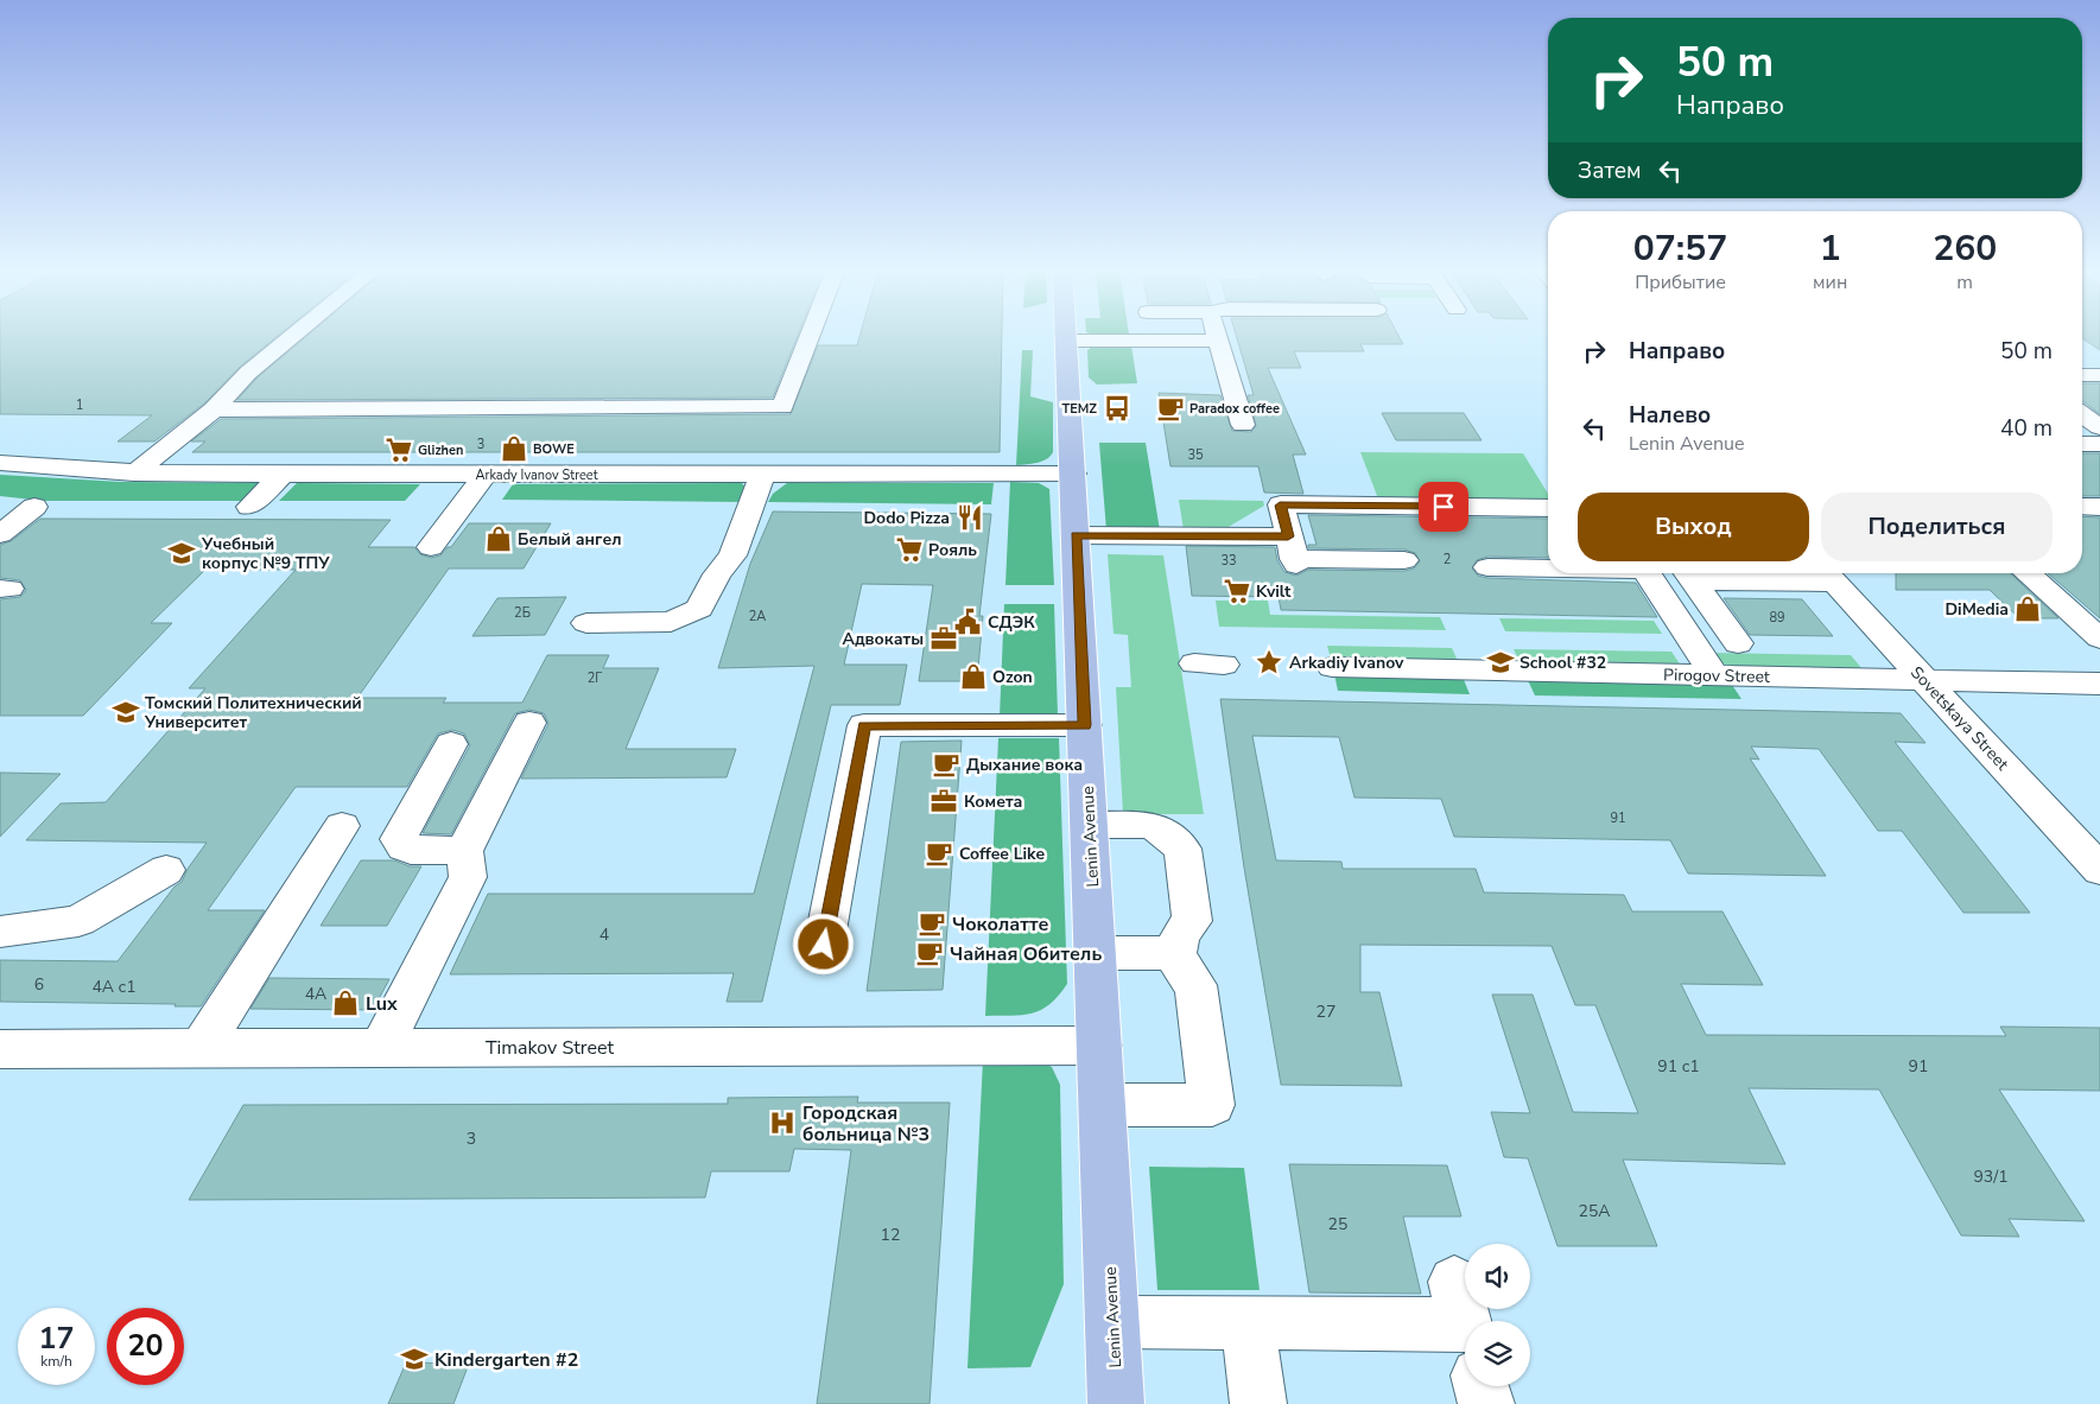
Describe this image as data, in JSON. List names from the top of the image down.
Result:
{
  "streets": {
    "main road": ["Lenin Avenue"],
    "street": [
      "Arkady Ivanov Street",
      "Pirogov Street",
      "Sovetskaya Street",
      "Timakov Street"
    ]
  },
  "crossings": [
    ["Arkady Ivanov Street", "Lenin Avenue"],
    ["Pirogov Street", "Sovetskaya Street"],
    ["Lenin Avenue", "Timakov Street"]
  ],
  "places": {
    "bus stop": ["TEMZ"],
    "cafe": [
      "Paradox coffee",
      "Дыхание вока",
      "Coffee Like",
      "Чоколатте",
      "Чайная Обитель"
    ],
    "shop": [
      "BOWE",
      "Белый ангел",
      "DiMedia",
      "Ozon",
      "Lux"
    ],
    "supermarket": ["Glizhen", "Рояль", "Kvilt"],
    "restaurant": ["Dodo Pizza"],
    "school or university": [
      "Учебный корпус №9 ТПУ",
      "School #32",
      "Томский Политехнический Университет",
      "Kindergarten #2"
    ],
    "public building": ["СДЭК"],
    "office": ["Адвокаты", "Комета"],
    "place": ["Arkadiy Ivanov"],
    "hospital": ["Городская больница №3"]
  },
  "house_numbers": [
    "1",
    "3",
    "35",
    "2",
    "33",
    "2Б",
    "2А",
    "89",
    "2Г",
    "91",
    "4",
    "6",
    "4А с1",
    "4А",
    "27",
    "91 с1",
    "91",
    "3",
    "93/1",
    "25А",
    "25",
    "12"
  ],
  "page": {
    "turn": ["50 m", "Направо"],
    "then": "Затем",
    "eta": [
      "07:57",
      "Прибытие",
      "1",
      "мин",
      "260",
      "m"
    ],
    "list": [
      {
        "name": "Направо",
        "value": "50 m"
      },
      {
        "name": "Налево",
        "note": "Lenin Avenue",
        "value": "40 m"
      }
    ],
    "buttons": ["Выход", "Поделиться"],
    "speed": "17 km/h",
    "limit": "20"
  }
}
